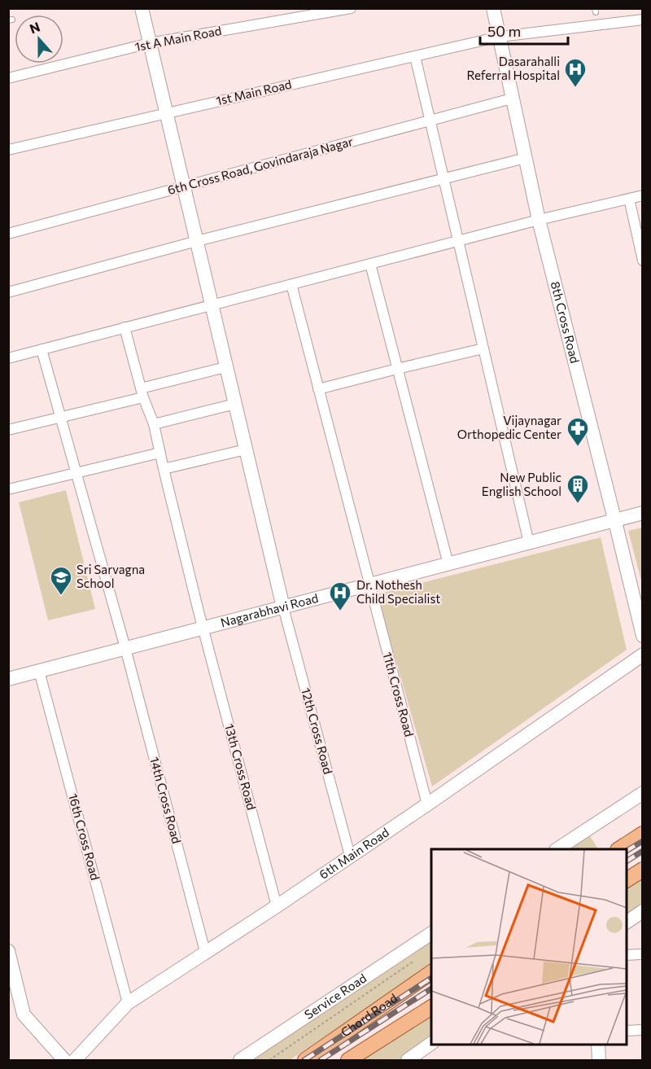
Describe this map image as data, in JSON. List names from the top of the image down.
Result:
{
  "streets": {
    "main road": ["Chord Road"],
    "street": [
      "1st A Main Road",
      "1st Main Road",
      "6th Cross Road, Govindaraja Nagar",
      "8th Cross Road",
      "Nagarabhavi Road",
      "11th Cross Road",
      "12th Cross Road",
      "13th Cross Road",
      "14th Cross Road",
      "16th Cross Road",
      "6th Main Road",
      "Service Road"
    ]
  },
  "crossings": [
    ["1st Main Road", "8th Cross Road"],
    ["6th Cross Road, Govindaraja Nagar", "8th Cross Road"],
    ["8th Cross Road", "Nagarabhavi Road"],
    ["Nagarabhavi Road", "11th Cross Road"],
    ["Nagarabhavi Road", "12th Cross Road"],
    ["Nagarabhavi Road", "13th Cross Road"],
    ["Nagarabhavi Road", "14th Cross Road"],
    ["Nagarabhavi Road", "16th Cross Road"],
    ["11th Cross Road", "6th Main Road"],
    ["12th Cross Road", "6th Main Road"],
    ["13th Cross Road", "6th Main Road"],
    ["14th Cross Road", "6th Main Road"],
    ["16th Cross Road", "6th Main Road"]
  ],
  "places": {
    "hospital": ["Dasarahalli Referral Hospital", "Dr. Nothesh Child Specialist"],
    "pharmacy": ["Vijaynagar Orthopedic Center"],
    "building": ["New Public English School"],
    "school or university": ["Sri Sarvagna School"]
  },
  "scale_bar": "50 m",
  "north": "top"
}
